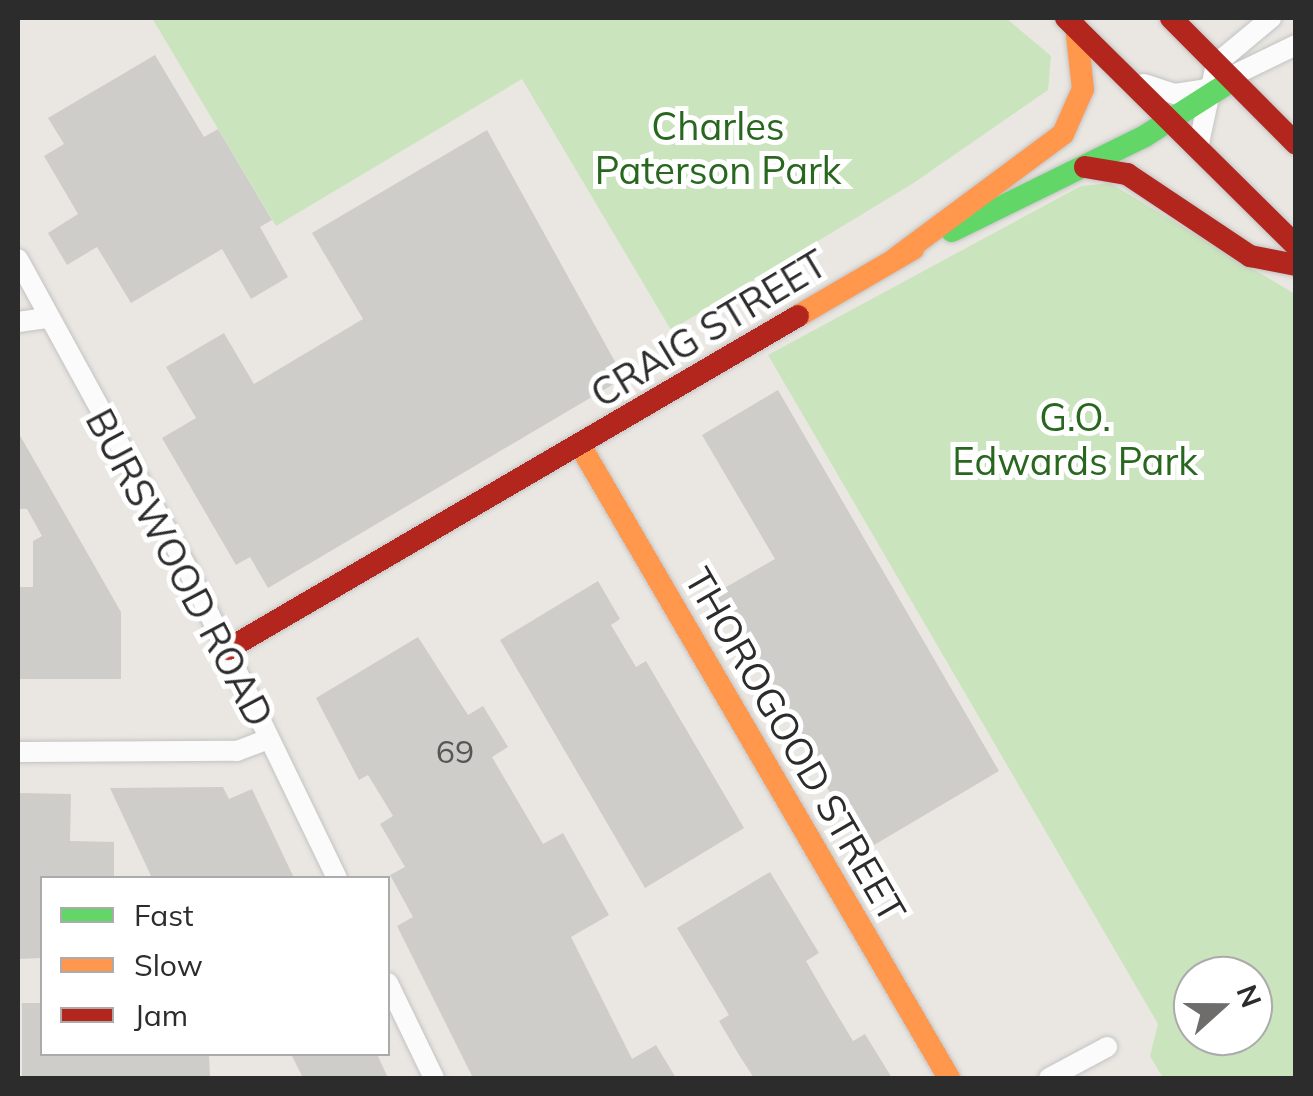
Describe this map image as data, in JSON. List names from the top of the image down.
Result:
{
  "streets": {
    "main road": ["CRAIG STREET", "THOROGOOD STREET"],
    "street": ["BURSWOOD ROAD"]
  },
  "crossings": [
    ["CRAIG STREET", "BURSWOOD ROAD"],
    ["CRAIG STREET", "THOROGOOD STREET"]
  ],
  "parks": ["Charles Paterson Park", "G.O. Edwards Park"],
  "house_numbers": ["69"],
  "legend": ["Fast", "Slow", "Jam"],
  "north": "right"
}
